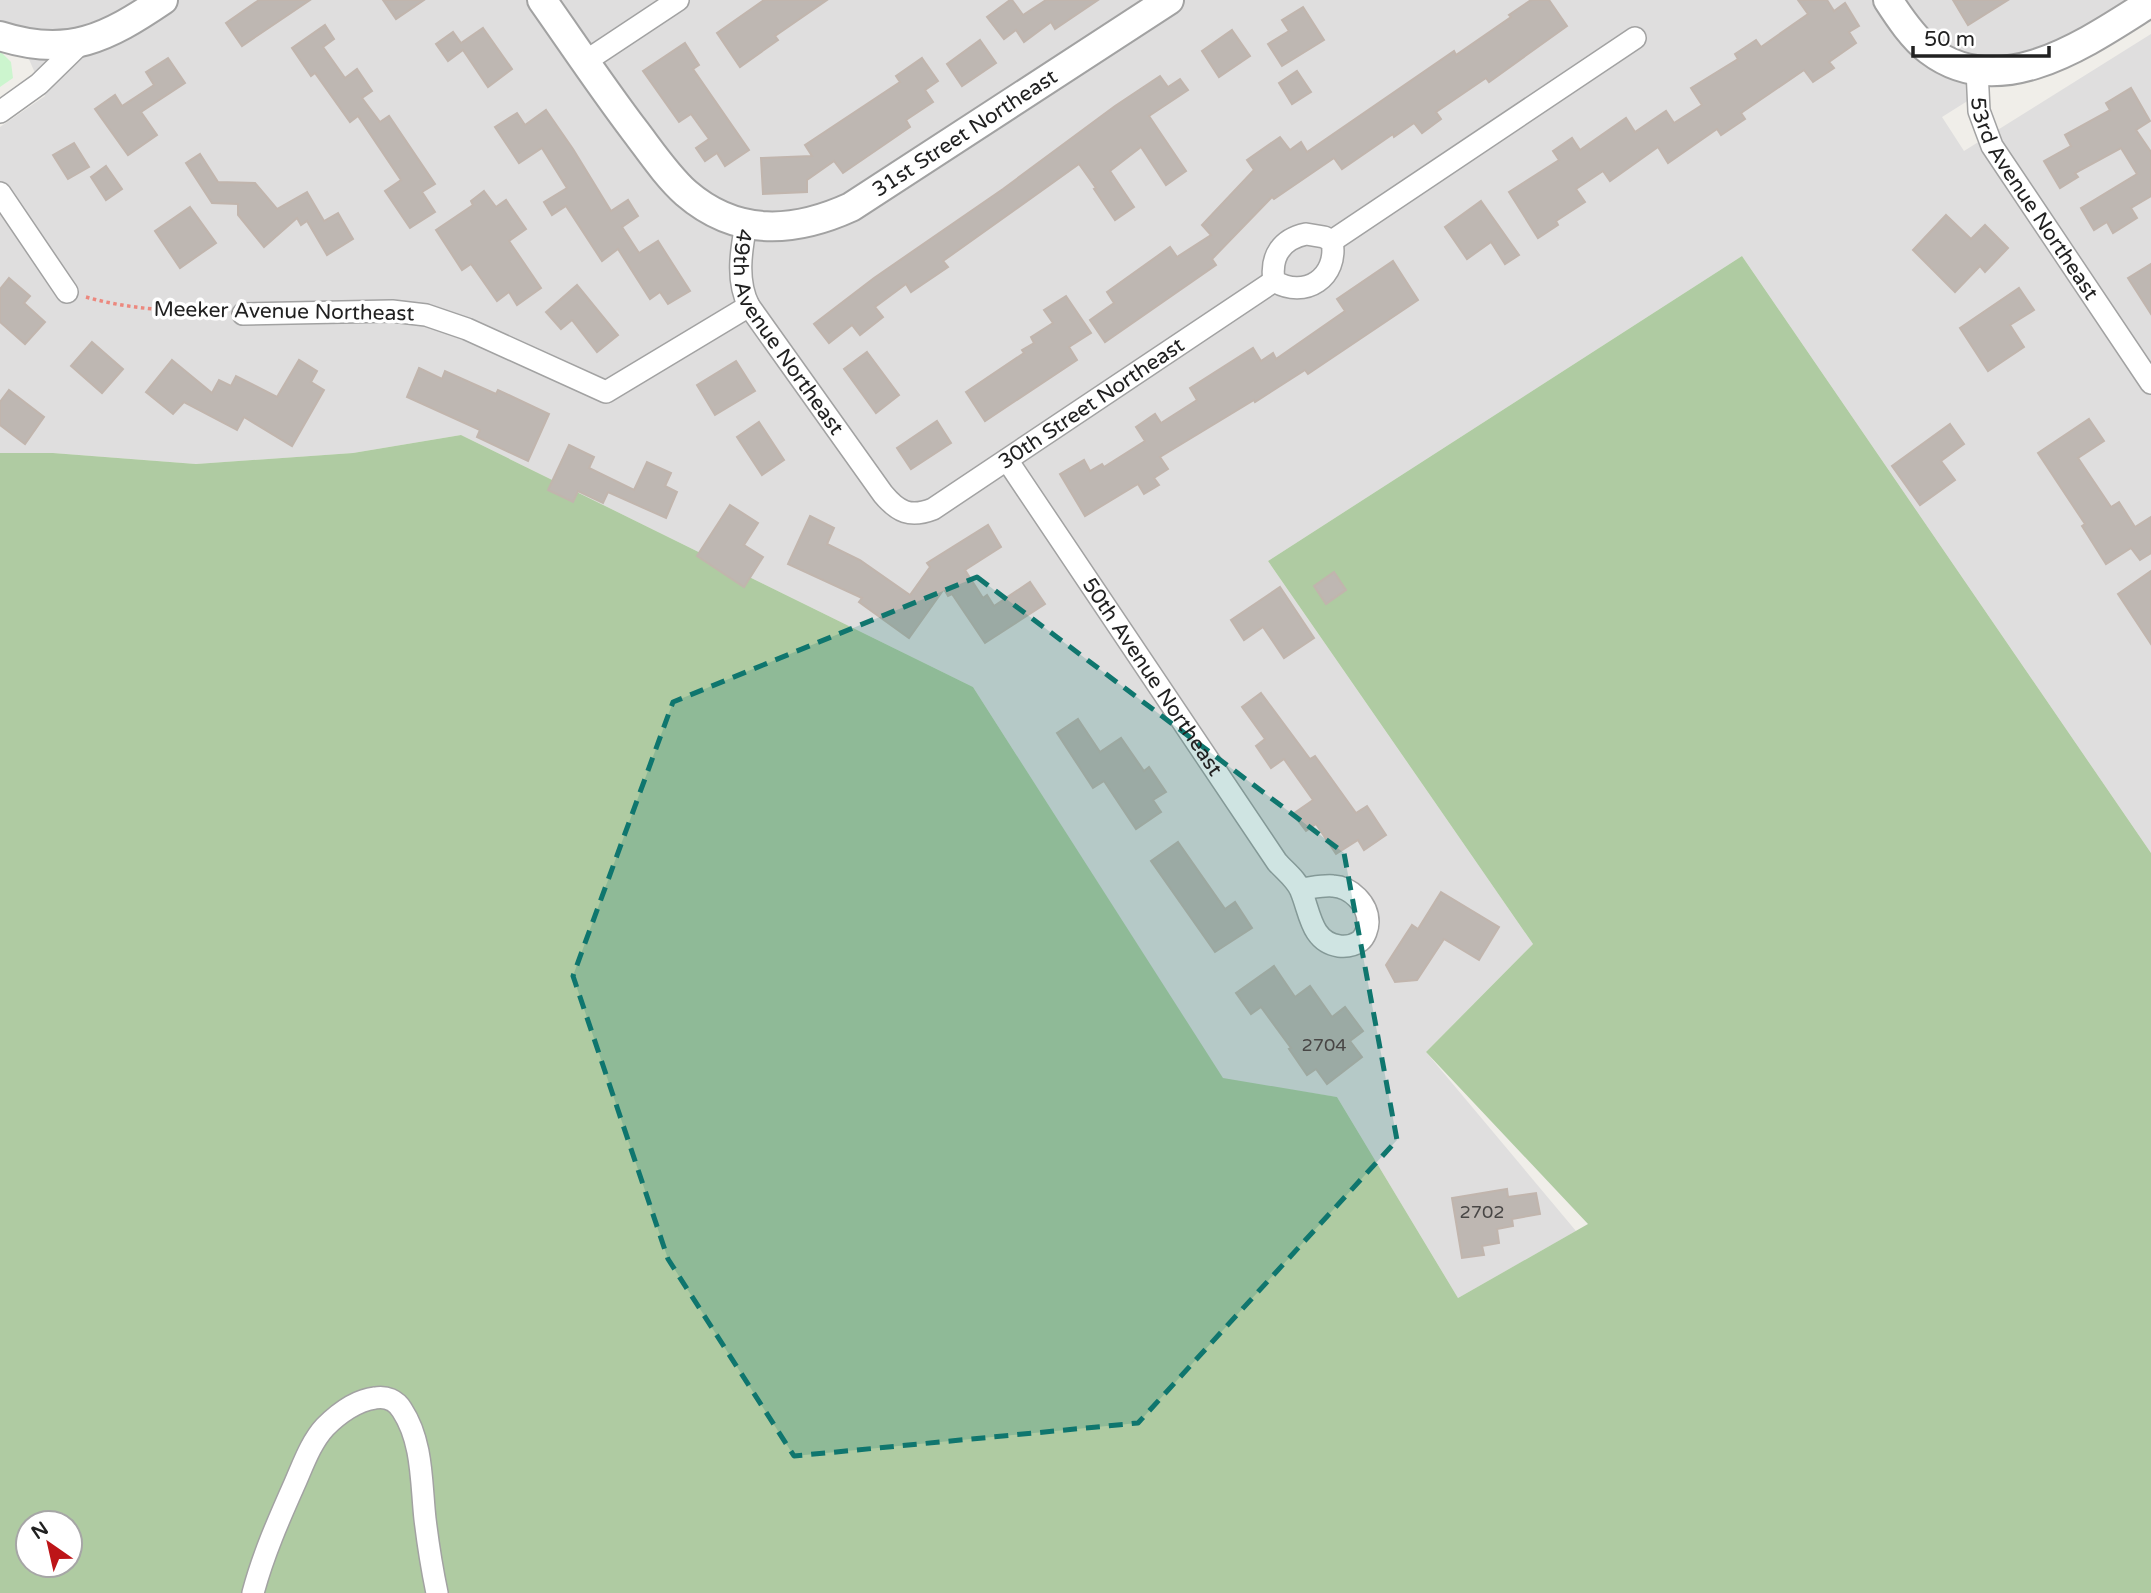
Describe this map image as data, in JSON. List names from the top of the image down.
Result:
{
  "streets": {
    "street": [
      "31st Street Northeast",
      "53rd Avenue Northeast",
      "Meeker Avenue Northeast",
      "49th Avenue Northeast",
      "30th Street Northeast",
      "50th Avenue Northeast"
    ]
  },
  "crossings": [
    ["31st Street Northeast", "49th Avenue Northeast"],
    ["Meeker Avenue Northeast", "49th Avenue Northeast"],
    ["49th Avenue Northeast", "30th Street Northeast"],
    ["30th Street Northeast", "50th Avenue Northeast"]
  ],
  "house_numbers": ["2704", "2702"],
  "scale_bar": "50 m",
  "north": "top left"
}
